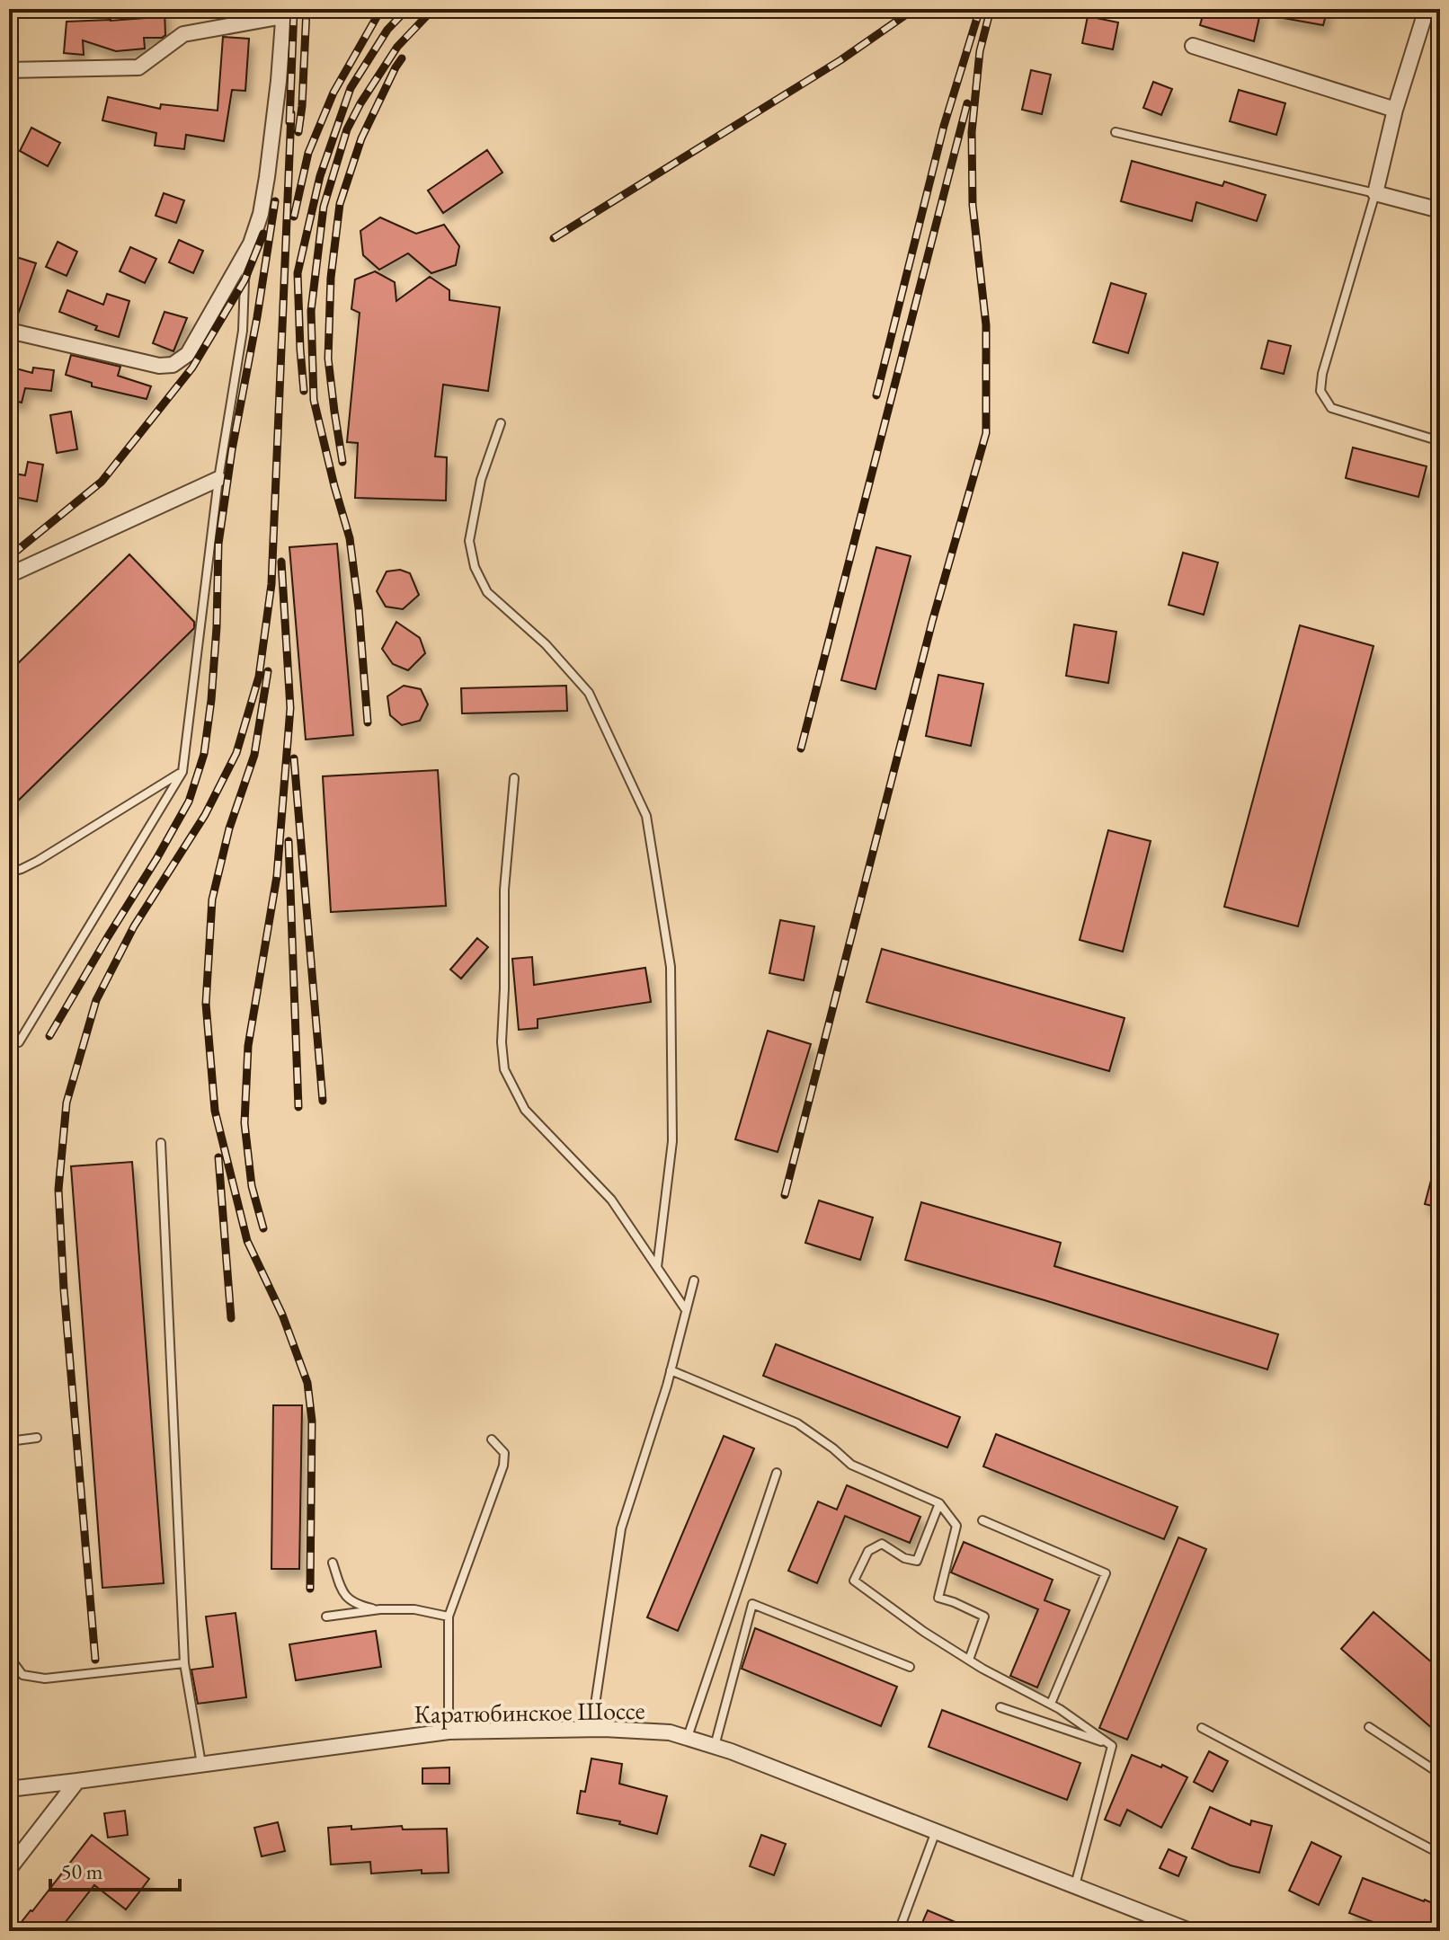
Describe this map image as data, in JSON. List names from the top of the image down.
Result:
{
  "streets": {
    "street": ["Каратюбинское Шоссе"]
  },
  "scale_bar": "50 m"
}
